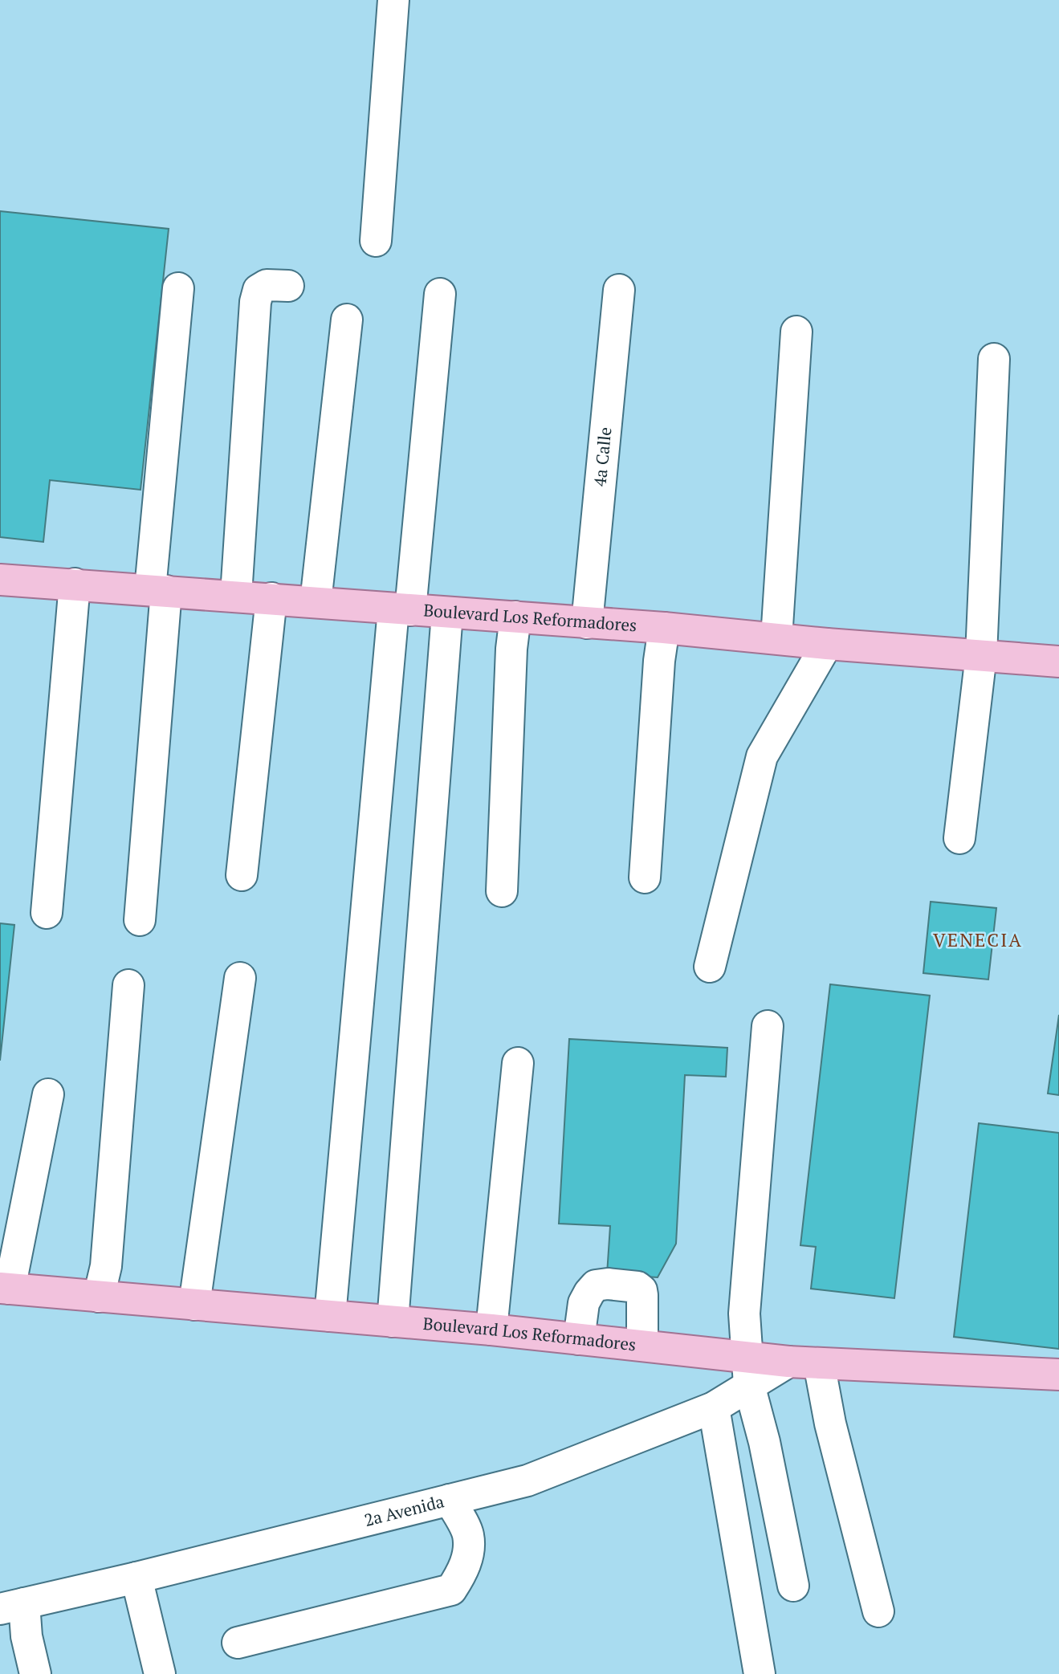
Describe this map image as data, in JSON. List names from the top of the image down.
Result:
{
  "streets": {
    "main road": ["Boulevard Los Reformadores"],
    "street": ["4a Calle", "2a Avenida"]
  },
  "crossings": [
    ["4a Calle", "Boulevard Los Reformadores"],
    ["Boulevard Los Reformadores", "2a Avenida"]
  ],
  "districts": ["VENECIA"]
}
